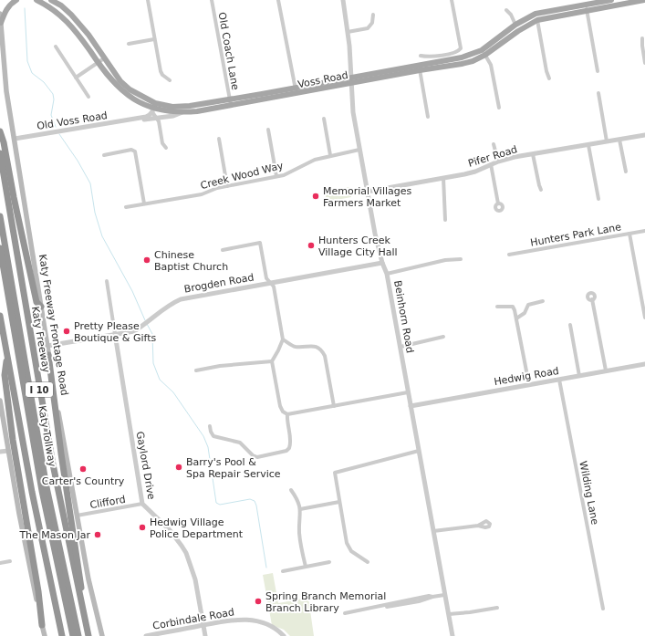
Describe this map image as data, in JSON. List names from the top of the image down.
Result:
{
  "streets": {
    "highway": ["Katy Freeway", "I 10", "Katy Tollway"],
    "main road": ["Voss Road", "Katy Freeway Frontage Road"],
    "street": [
      "Old Coach Lane",
      "Old Voss Road",
      "Pifer Road",
      "Creek Wood Way",
      "Hunters Park Lane",
      "Brogden Road",
      "Beinhorn Road",
      "Hedwig Road",
      "Gaylord Drive",
      "Wilding Lane",
      "Clifford",
      "Corbindale Road"
    ]
  },
  "crossings": [
    ["Old Coach Lane", "Voss Road"],
    ["Voss Road", "Old Voss Road"],
    ["Voss Road", "Beinhorn Road"],
    ["Old Voss Road", "Katy Freeway Frontage Road"],
    ["Pifer Road", "Beinhorn Road"],
    ["Creek Wood Way", "Beinhorn Road"],
    ["Brogden Road", "Beinhorn Road"],
    ["Brogden Road", "Katy Freeway Frontage Road"],
    ["Brogden Road", "Gaylord Drive"],
    ["Beinhorn Road", "Hedwig Road"],
    ["Katy Freeway Frontage Road", "Clifford"],
    ["Hedwig Road", "Wilding Lane"],
    ["Gaylord Drive", "Clifford"],
    ["Gaylord Drive", "Corbindale Road"]
  ],
  "places": [
    "Memorial Villages Farmers Market",
    "Hunters Creek Village City Hall",
    "Chinese Baptist Church",
    "Pretty Please Boutique & Gifts",
    "Barry's Pool & Spa Repair Service",
    "Carter's Country",
    "Hedwig Village Police Department",
    "The Mason Jar",
    "Spring Branch Memorial Branch Library"
  ]
}
